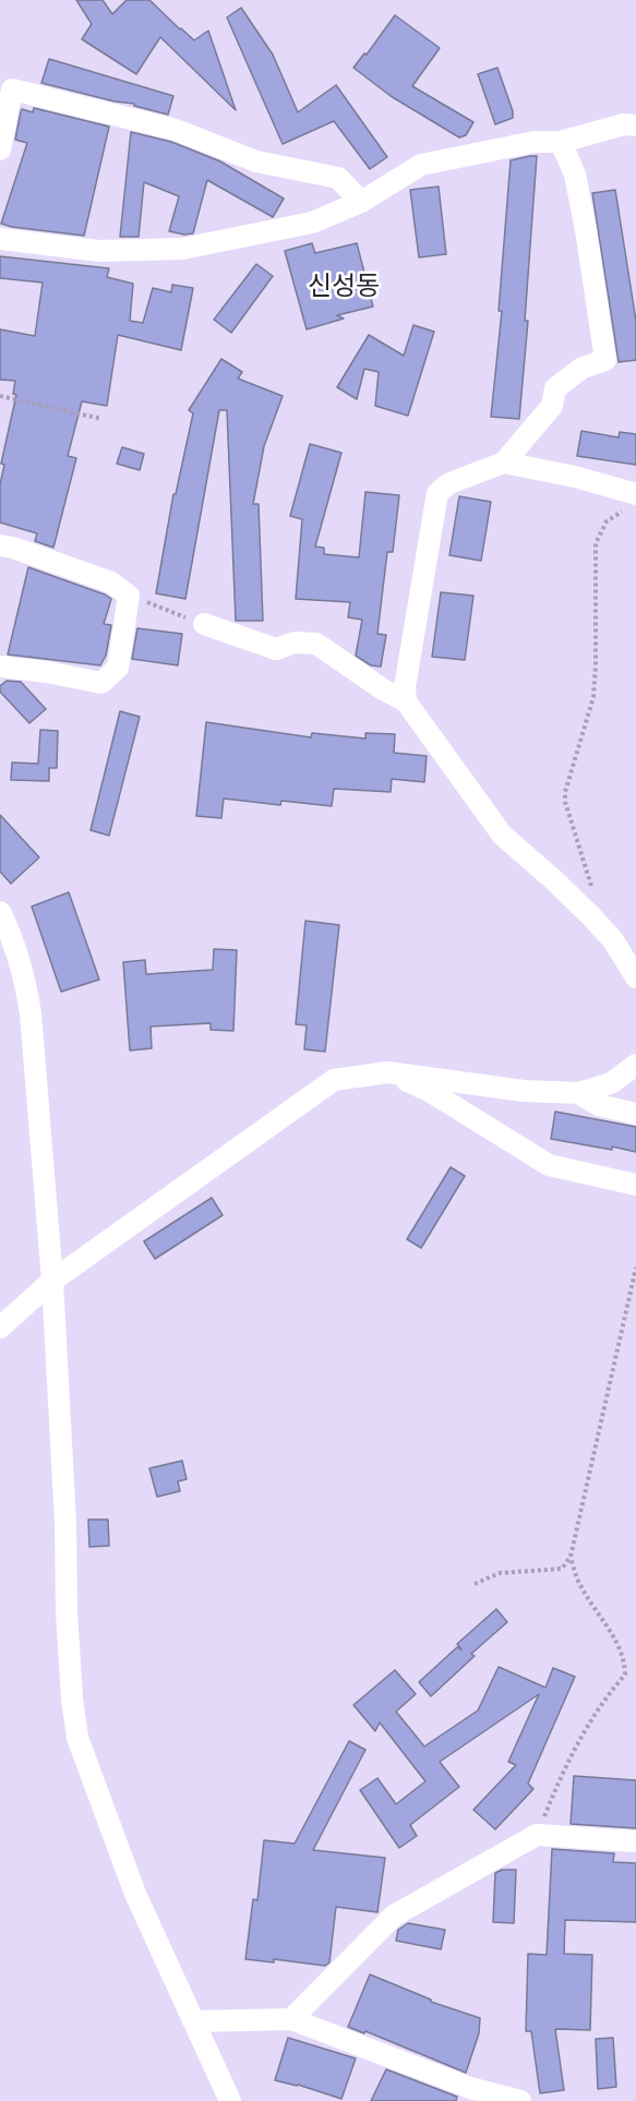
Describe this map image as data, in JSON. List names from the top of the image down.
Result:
{
  "districts": ["신성동"]
}
